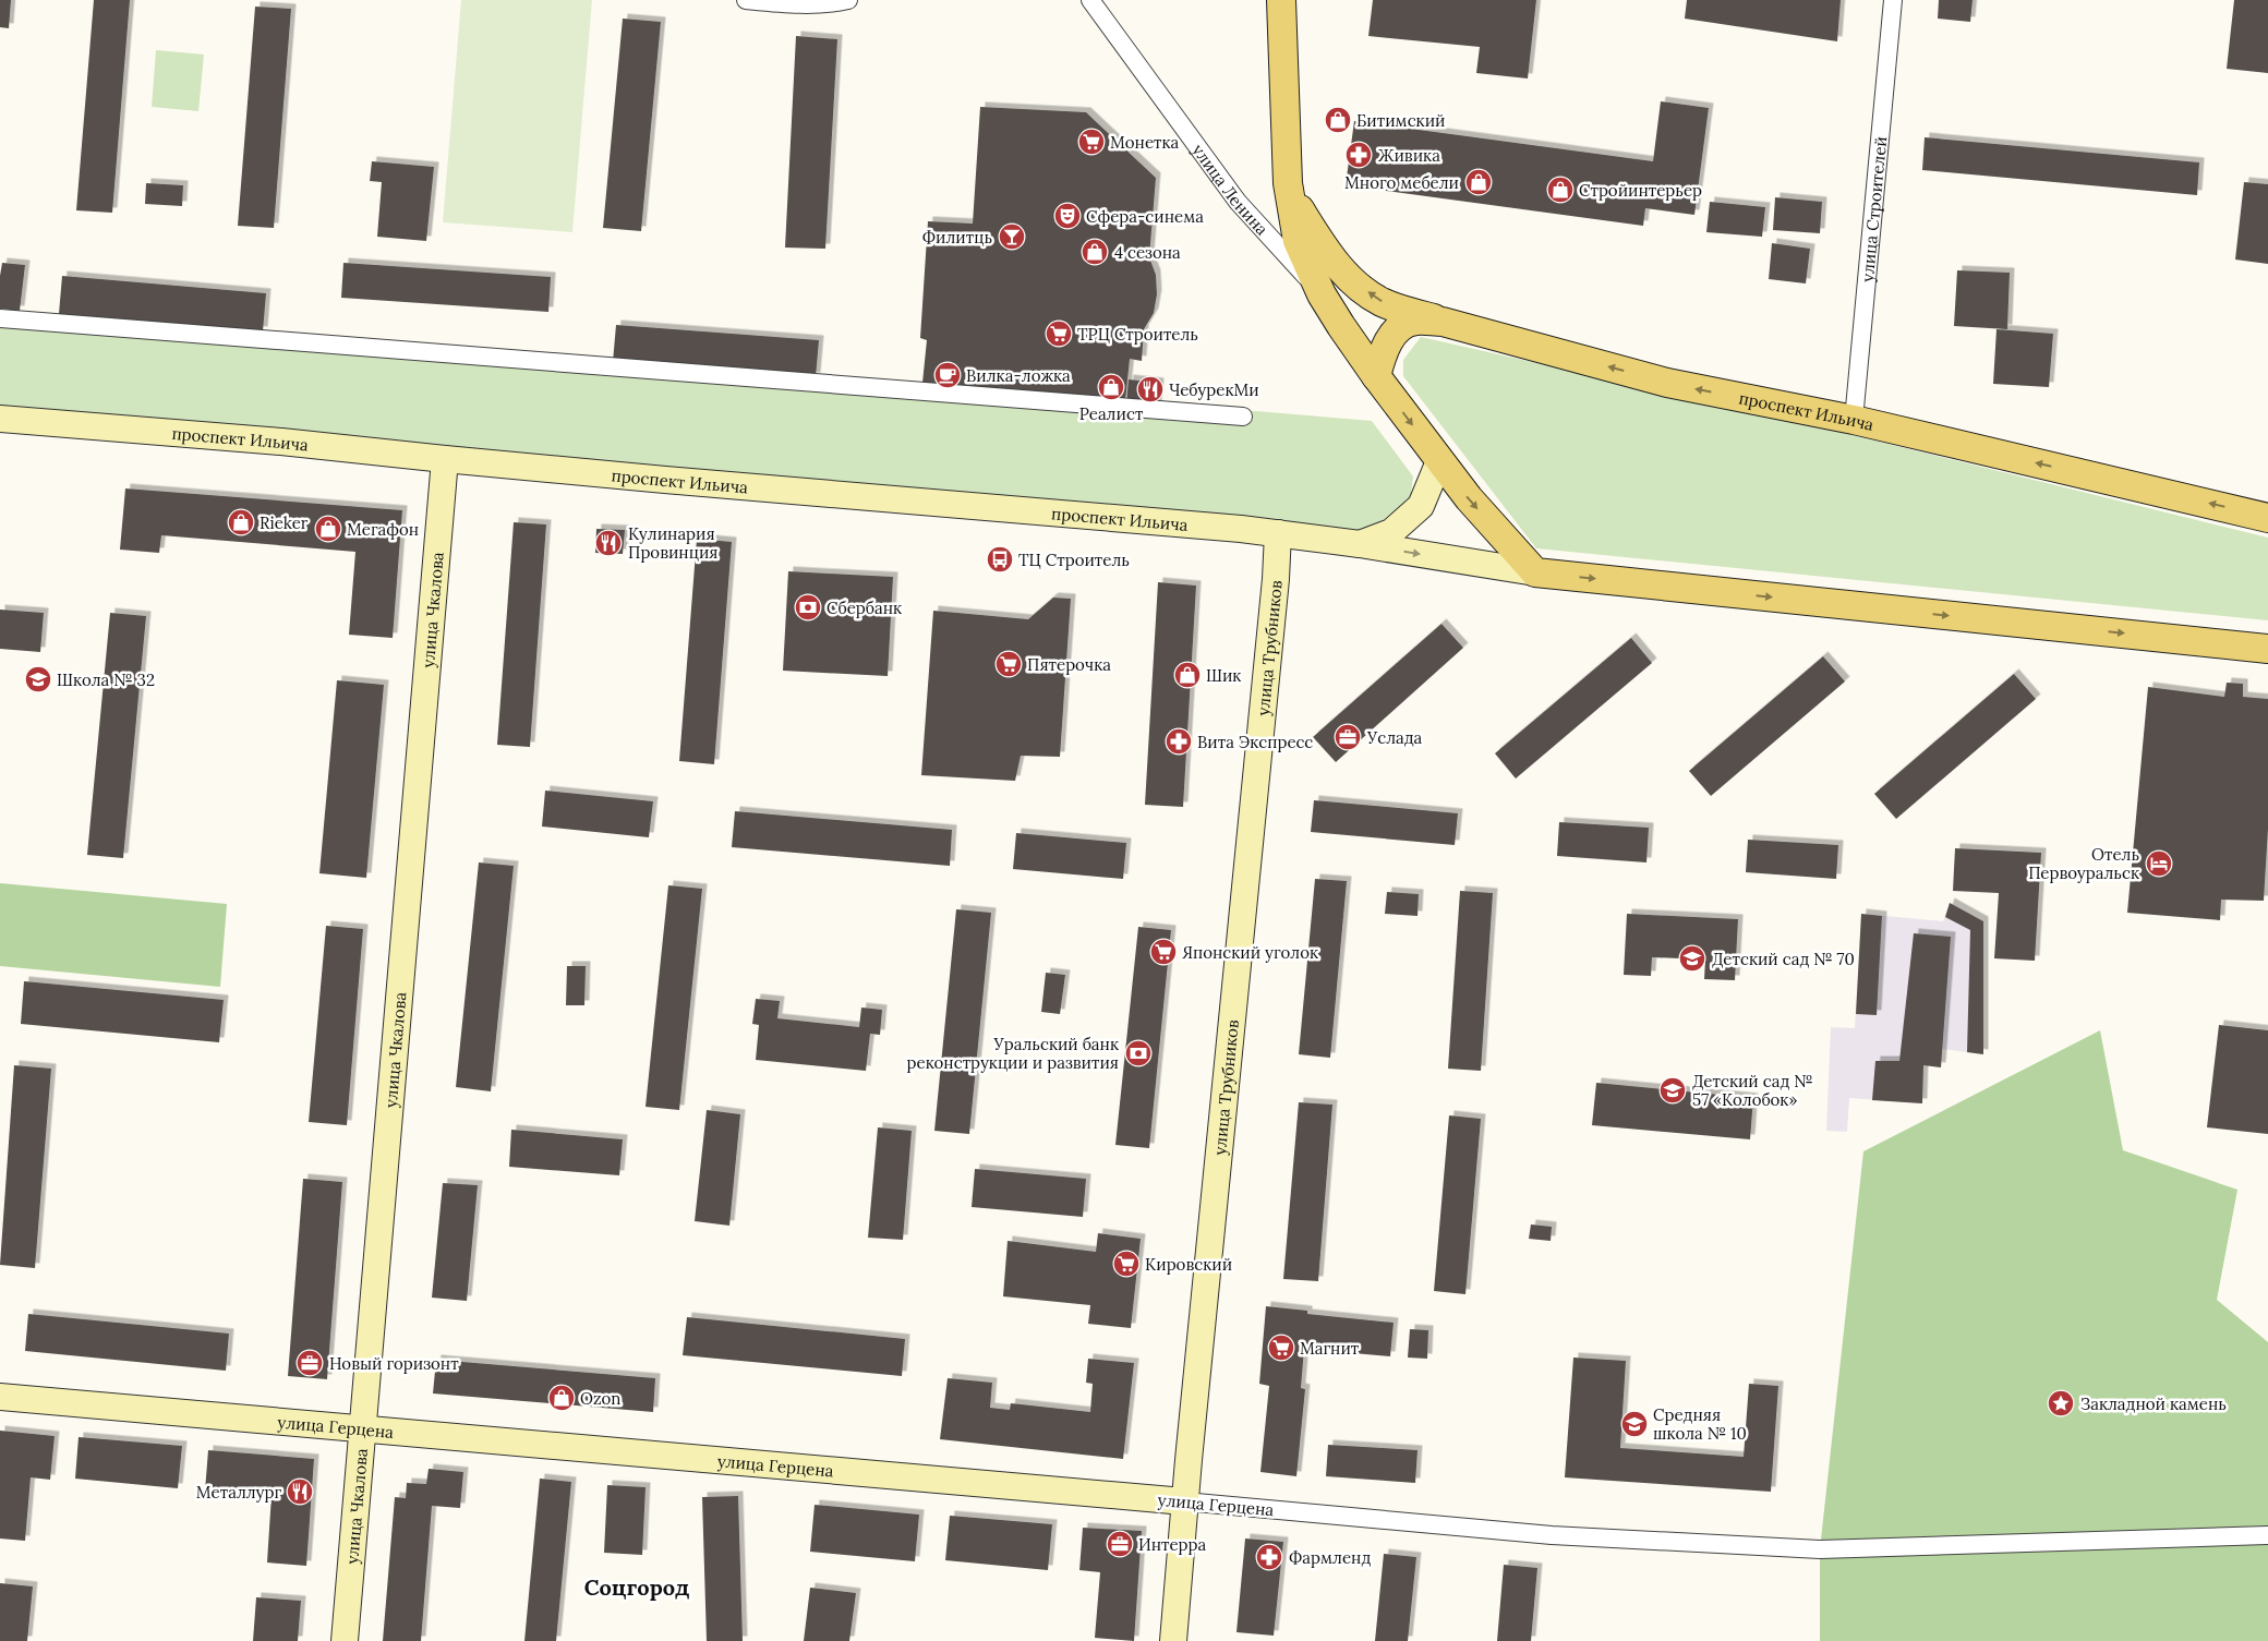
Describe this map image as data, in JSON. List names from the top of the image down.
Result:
{
  "streets": {
    "main road": ["улица Ленина", "проспект Ильича"],
    "street": [
      "улица Строителей",
      "улица Чкалова",
      "улица Трубников",
      "улица Герцена"
    ]
  },
  "crossings": [
    ["улица Ленина", "проспект Ильича"],
    ["улица Строителей", "проспект Ильича"],
    ["проспект Ильича", "улица Чкалова"],
    ["проспект Ильича", "улица Трубников"],
    ["улица Чкалова", "улица Герцена"],
    ["улица Трубников", "улица Герцена"]
  ],
  "districts": ["Соцгород"],
  "places": {
    "shop": [
      "Битимский",
      "Много мебели",
      "Стройинтерьер",
      "4 сезона",
      "Реалист",
      "Rieker",
      "Мегафон",
      "Шик",
      "Ozon"
    ],
    "supermarket": [
      "Монетка",
      "ТРЦ Строитель",
      "Пятерочка",
      "Японский уголок",
      "Кировский",
      "Магнит"
    ],
    "pharmacy": ["Живика", "Вита Экспресс", "Фармленд"],
    "theatre": ["Сфера-синема"],
    "bar": ["Филитць"],
    "cafe": ["Вилка-ложка"],
    "restaurant": ["ЧебурекМи", "Кулинария Провинция", "Металлург"],
    "bus stop": ["ТЦ Строитель"],
    "bank": ["Сбербанк", "Уральский банк реконструкции и развития"],
    "school or university": [
      "Школа № 32",
      "Детский сад № 70",
      "Детский сад № 57 «Колобок»",
      "Средняя школа № 10"
    ],
    "office": ["Услада", "Новый горизонт", "Интерра"],
    "hotel": ["Отель Первоуральск"],
    "place": ["Закладной камень"]
  }
}
